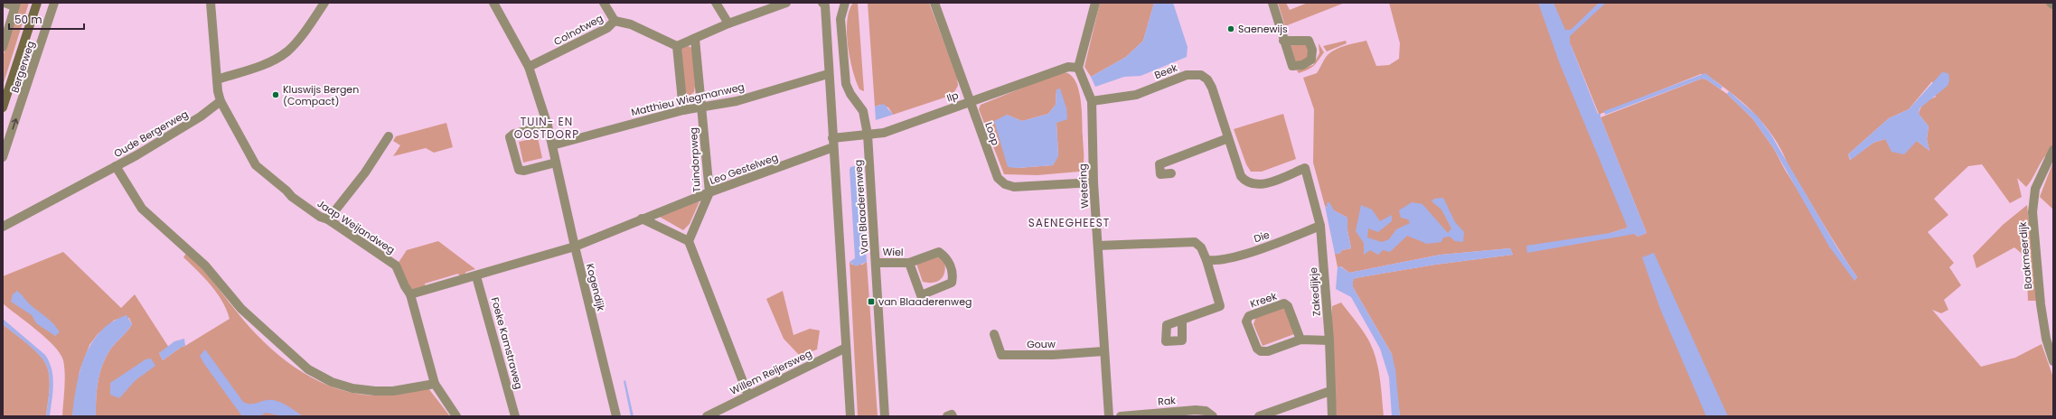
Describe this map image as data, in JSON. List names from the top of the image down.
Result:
{
  "streets": {
    "main road": ["Bergerweg"],
    "street": [
      "Colnotweg",
      "Beek",
      "Ilp",
      "Matthieu Wiegmanweg",
      "Oude Bergerweg",
      "Loop",
      "Tuindorpweg",
      "Leo Gestelweg",
      "Wetering",
      "Van Blaaderenweg",
      "Jaap Weijandweg",
      "Die",
      "Wiel",
      "Baakmeerdijk",
      "Kogendijk",
      "Zakedijkje",
      "Kreek",
      "Foeke Kamstraweg",
      "Gouw",
      "Willem Reijersweg",
      "Rak"
    ]
  },
  "crossings": [
    ["Colnotweg", "Kogendijk"],
    ["Beek", "Wetering"],
    ["Beek", "Zakedijkje"],
    ["Ilp", "Loop"],
    ["Ilp", "Leo Gestelweg"],
    ["Ilp", "Wetering"],
    ["Ilp", "Van Blaaderenweg"],
    ["Matthieu Wiegmanweg", "Tuindorpweg"],
    ["Matthieu Wiegmanweg", "Kogendijk"],
    ["Oude Bergerweg", "Jaap Weijandweg"],
    ["Loop", "Wetering"],
    ["Tuindorpweg", "Leo Gestelweg"],
    ["Leo Gestelweg", "Kogendijk"],
    ["Wetering", "Gouw"],
    ["Van Blaaderenweg", "Wiel"],
    ["Die", "Zakedijkje"],
    ["Zakedijkje", "Kreek"]
  ],
  "districts": ["TUIN- EN OOSTDORP", "SAENEGHEEST"],
  "places": {
    "other": ["Saenewijs", "Kluswijs Bergen (Compact)"],
    "transit": ["van Blaaderenweg"]
  },
  "scale_bar": "50 m"
}
